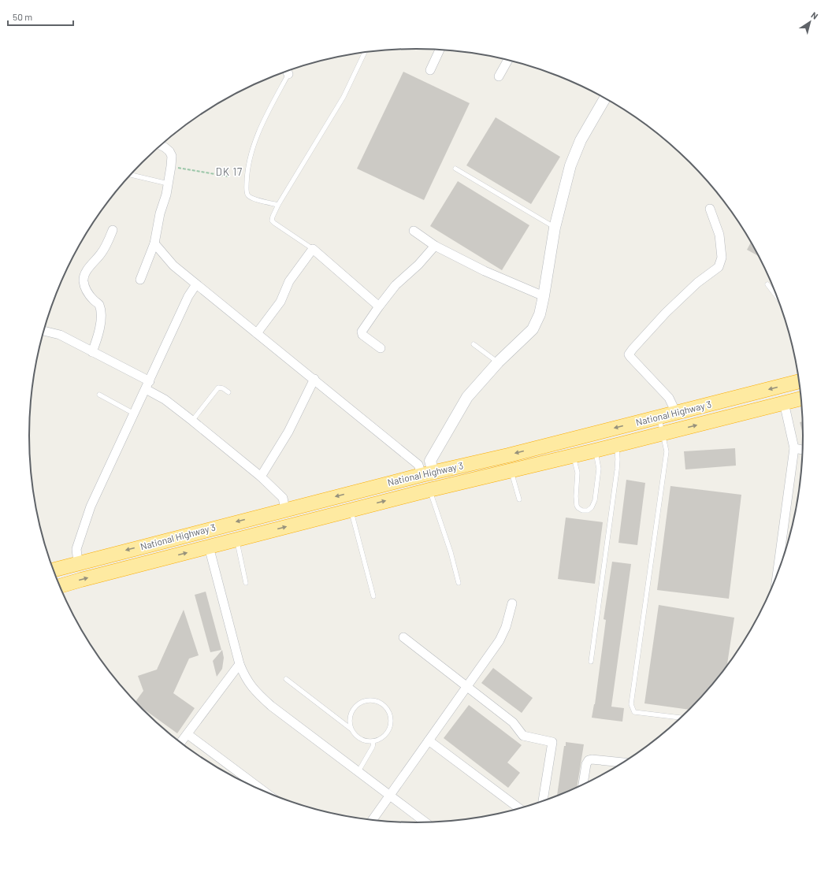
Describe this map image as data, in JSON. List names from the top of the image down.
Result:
{
  "streets": {
    "highway": ["National Highway 3"]
  },
  "districts": ["DK 17"],
  "scale_bar": "50 m",
  "north": "top right"
}
